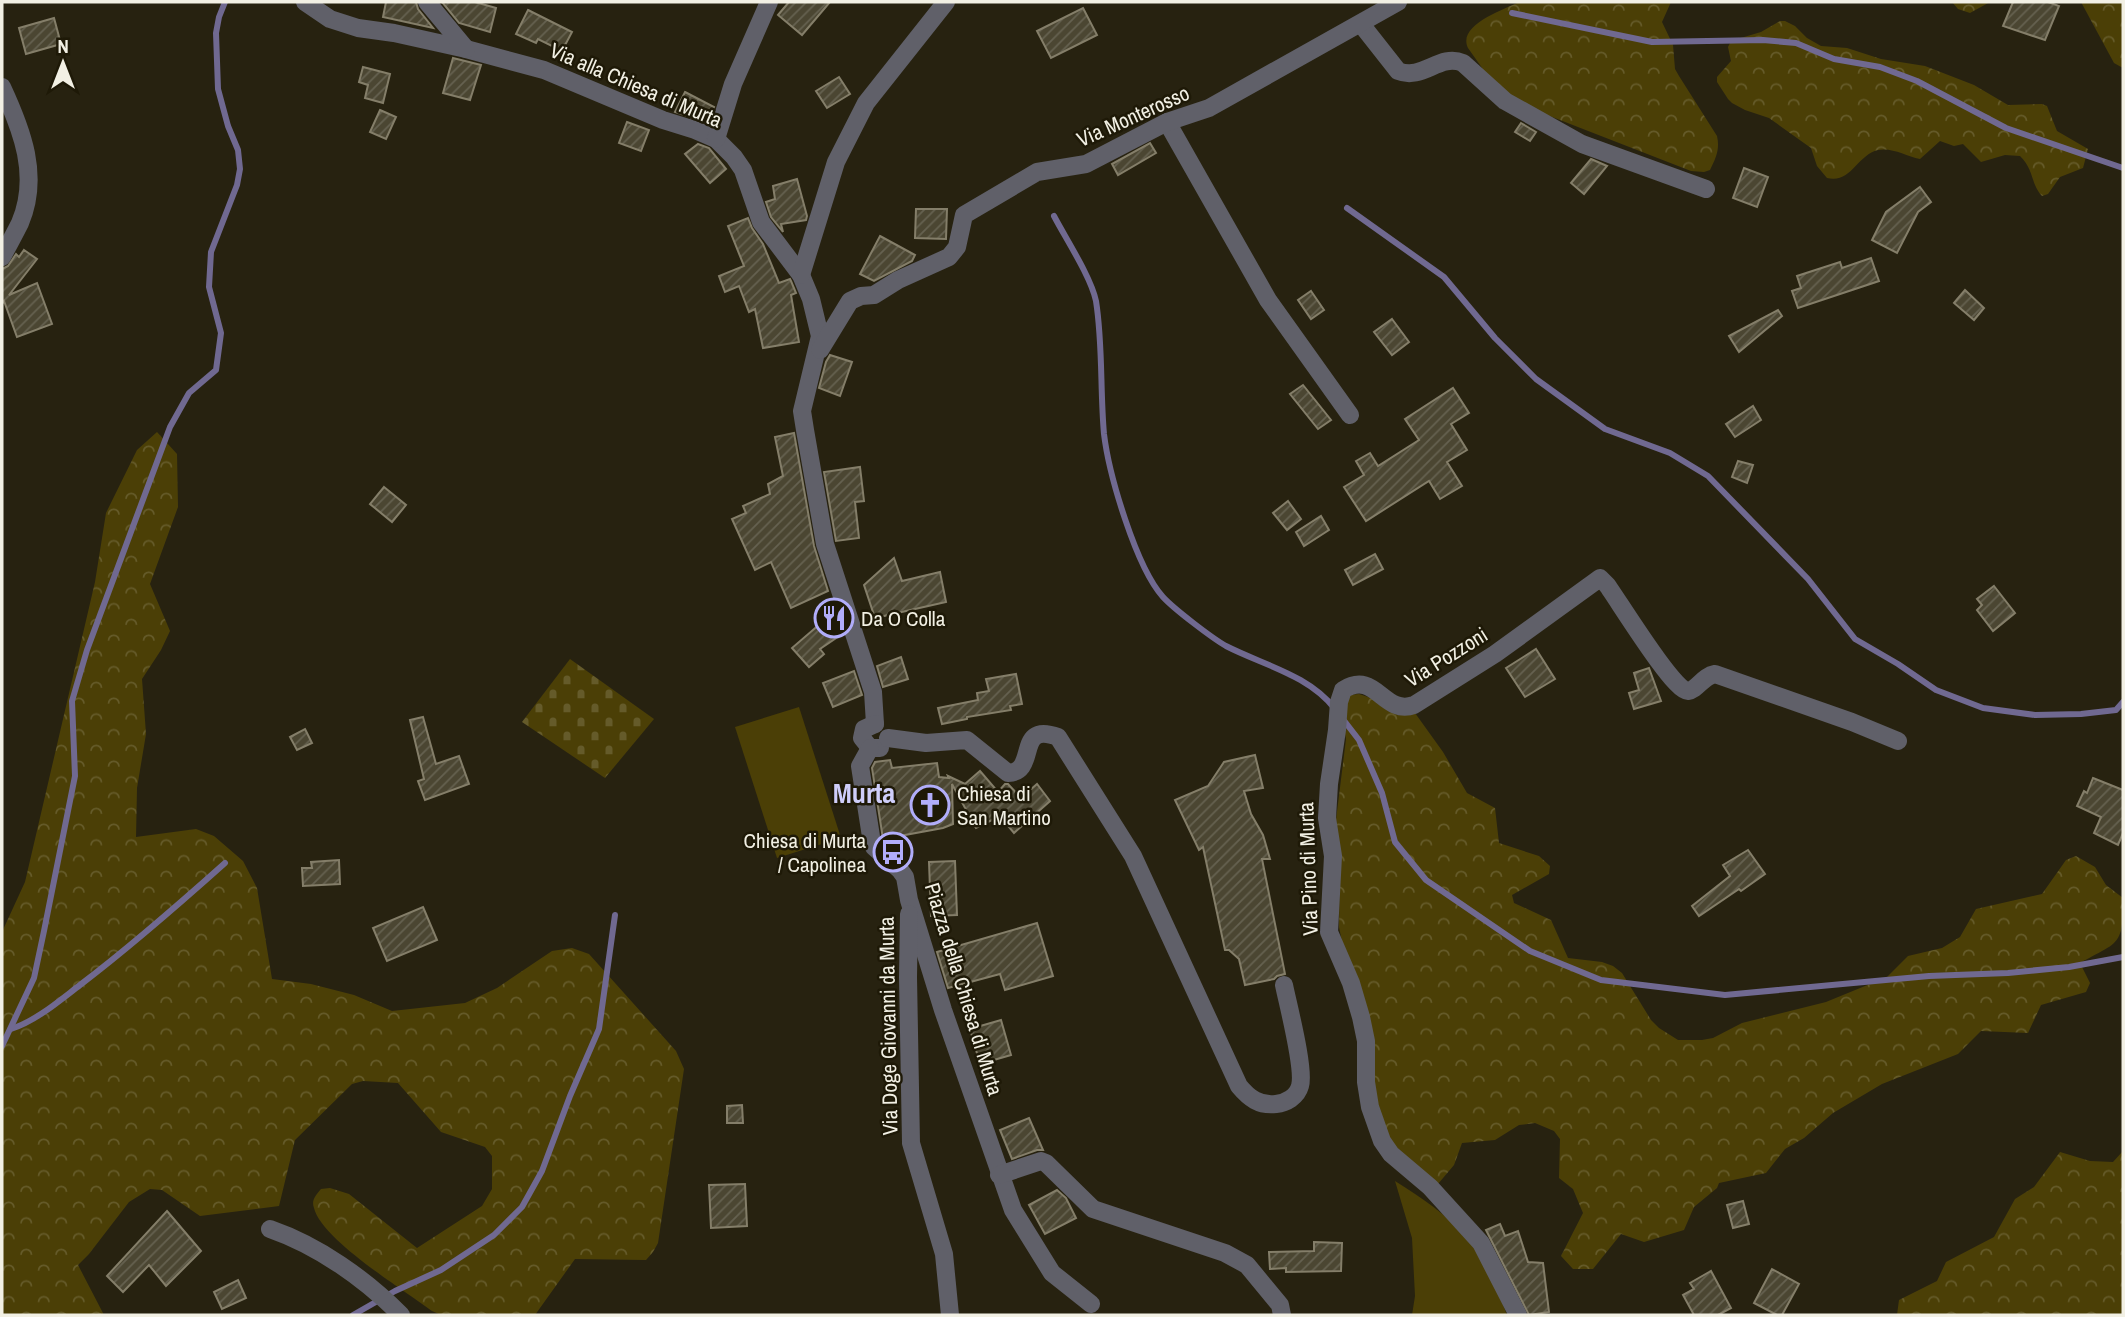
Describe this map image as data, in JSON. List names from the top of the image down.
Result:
{
  "streets": {
    "street": [
      "Via alla Chiesa di Murta",
      "Via Monterosso",
      "Via Pozzoni",
      "Via Pino di Murta",
      "Piazza della Chiesa di Murta",
      "Via Doge Giovanni da Murta"
    ]
  },
  "crossings": [
    ["Via alla Chiesa di Murta", "Via Monterosso"],
    ["Via alla Chiesa di Murta", "Piazza della Chiesa di Murta"],
    ["Via Pozzoni", "Via Pino di Murta"],
    ["Piazza della Chiesa di Murta", "Via Doge Giovanni da Murta"]
  ],
  "districts": ["Murta"],
  "places": {
    "restaurant": ["Da O Colla"],
    "church": ["Chiesa di San Martino"],
    "bus stop": ["Chiesa di Murta / Capolinea"]
  },
  "north": "top"
}
